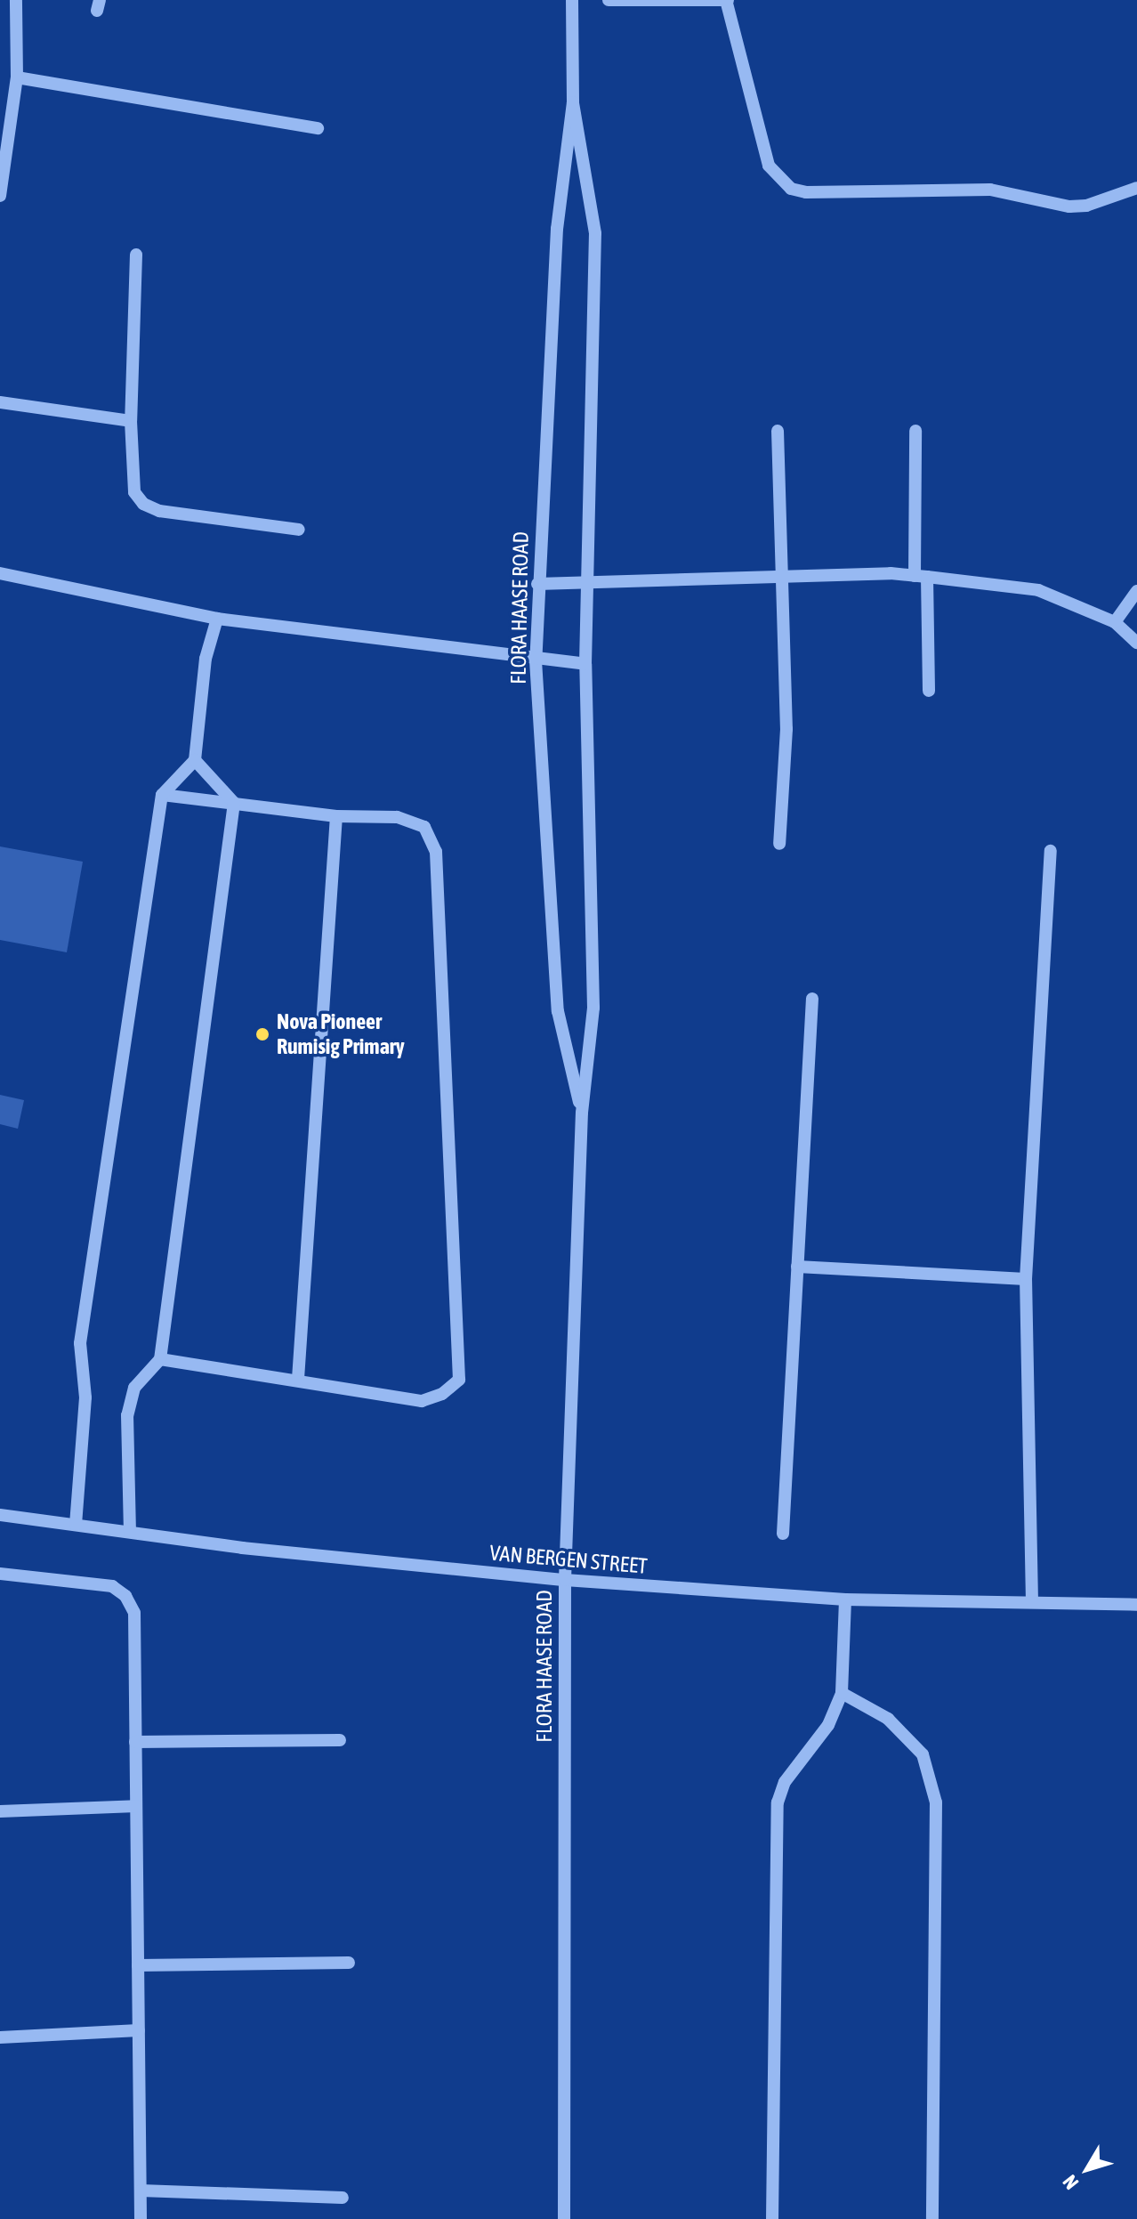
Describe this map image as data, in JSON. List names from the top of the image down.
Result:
{
  "streets": {
    "street": ["FLORA HAASE ROAD", "VAN BERGEN STREET"]
  },
  "crossings": [
    ["FLORA HAASE ROAD", "VAN BERGEN STREET"]
  ],
  "places": ["Nova Pioneer Rumisig Primary"],
  "north": "bottom left"
}
